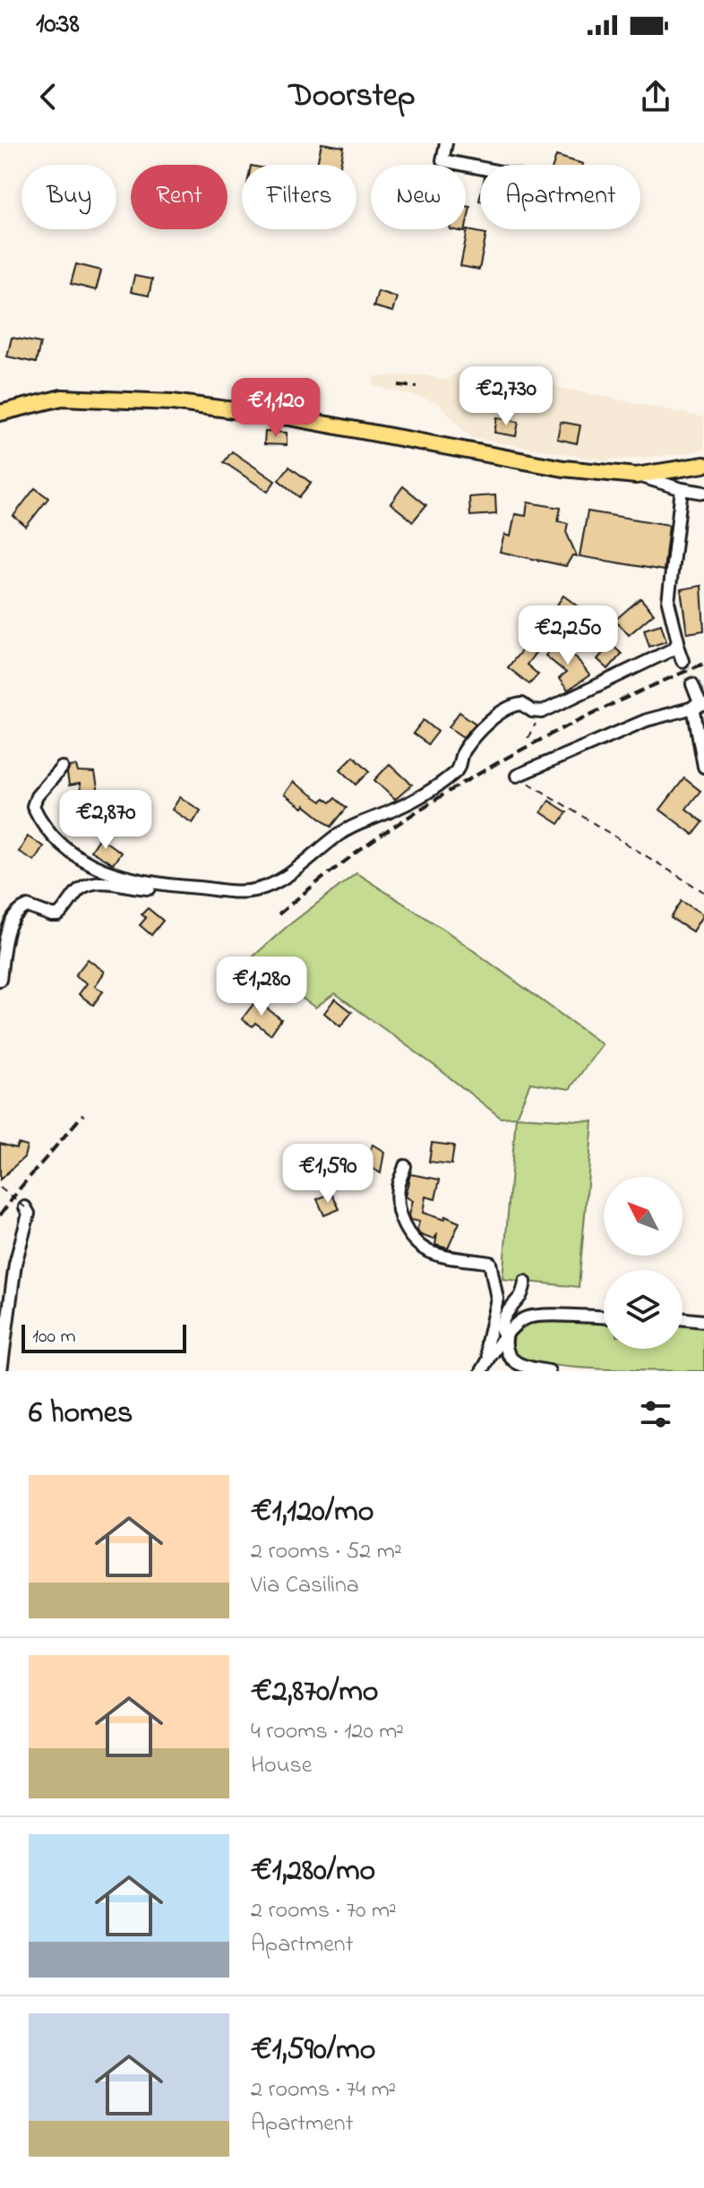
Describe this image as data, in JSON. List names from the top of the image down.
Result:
{
  "scale_bar": "100 m",
  "north": "top left",
  "page": {
    "status": "10:38",
    "header": "Doorstep",
    "chip": [
      "Buy",
      "Rent",
      "Filters",
      "New",
      "Apartment"
    ],
    "price": [
      "€2,730",
      "€1,120",
      "€2,250",
      "€2,870",
      "€1,280",
      "€1,590"
    ],
    "scale": "100 m",
    "heading": "6 homes",
    "list": [
      {
        "name": "€1,120/mo",
        "note": "2 rooms · 52 m² · Via Casilina"
      },
      {
        "name": "€2,870/mo",
        "note": "4 rooms · 120 m² · House"
      },
      {
        "name": "€1,280/mo",
        "note": "2 rooms · 70 m² · Apartment"
      },
      {
        "name": "€1,590/mo",
        "note": "2 rooms · 74 m² · Apartment"
      }
    ]
  }
}
